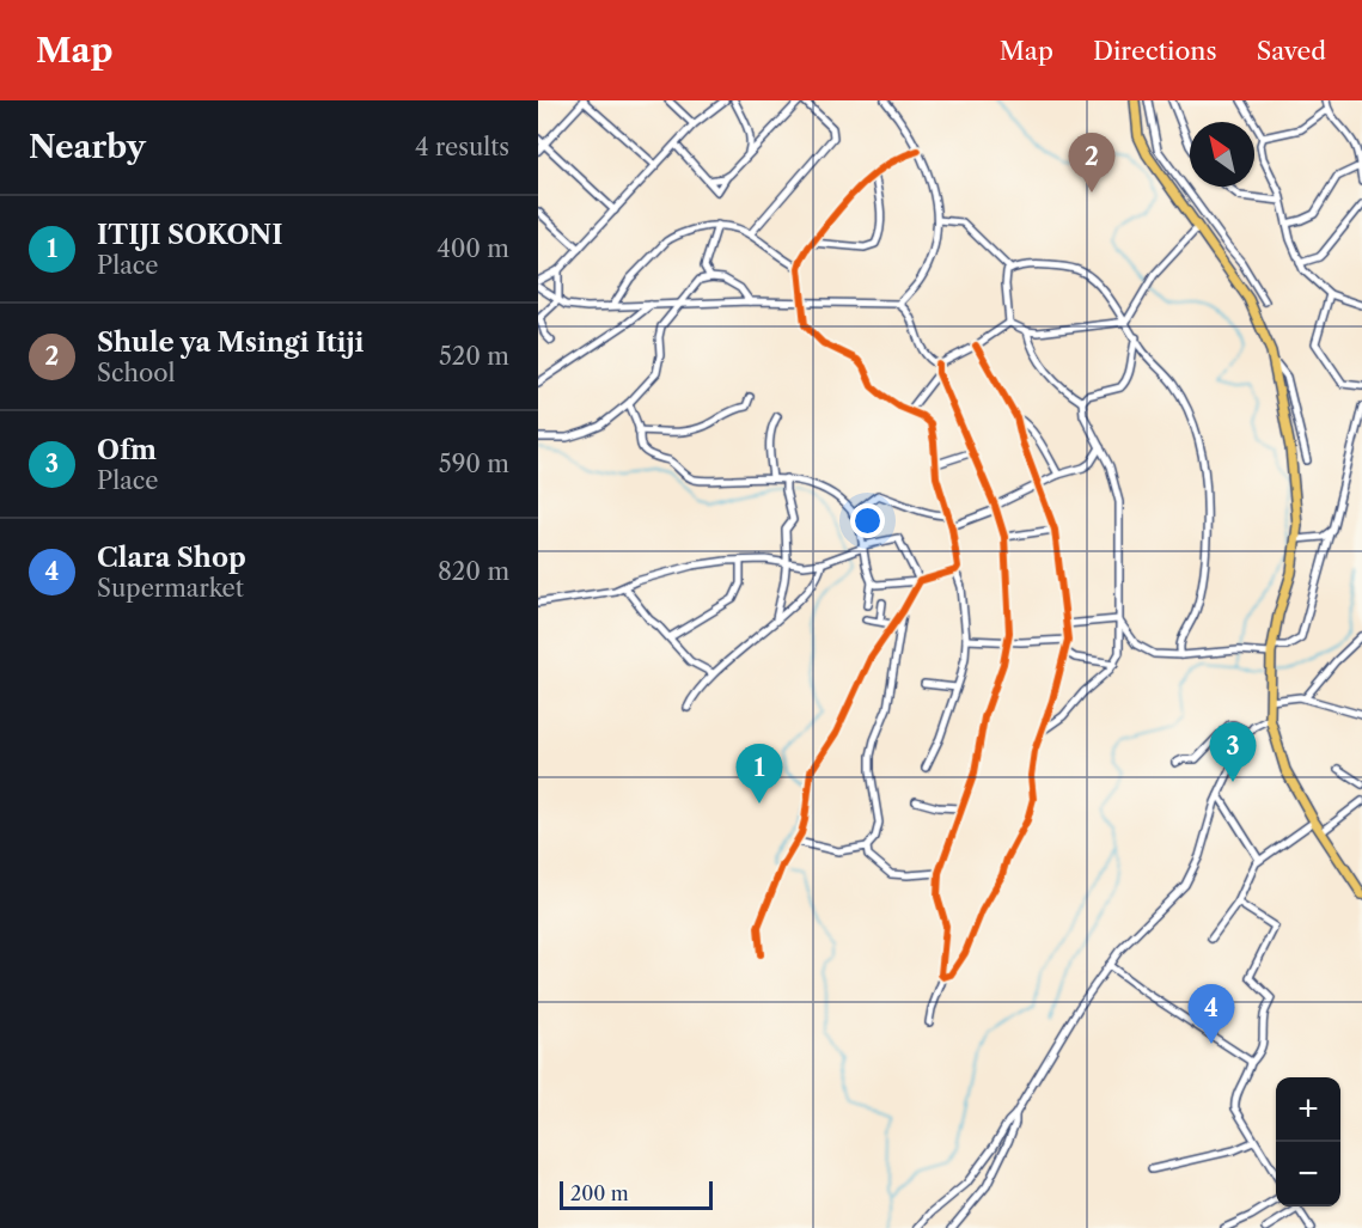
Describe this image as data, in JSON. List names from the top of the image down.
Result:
{
  "scale_bar": "200 m",
  "north": "top left",
  "page": {
    "header": "Map",
    "nav": ["Map", "Directions", "Saved"],
    "heading": ["Nearby", "4 results"],
    "pins": [
      "2",
      "3",
      "1",
      "4"
    ],
    "list": [
      {
        "mark": "1",
        "name": "ITIJI SOKONI",
        "note": "Place",
        "value": "400 m"
      },
      {
        "mark": "2",
        "name": "Shule ya Msingi Itiji",
        "note": "School",
        "value": "520 m"
      },
      {
        "mark": "3",
        "name": "Ofm",
        "note": "Place",
        "value": "590 m"
      },
      {
        "mark": "4",
        "name": "Clara Shop",
        "note": "Supermarket",
        "value": "820 m"
      }
    ],
    "map_buttons": ["+", "−"],
    "scale": "200 m"
  }
}
